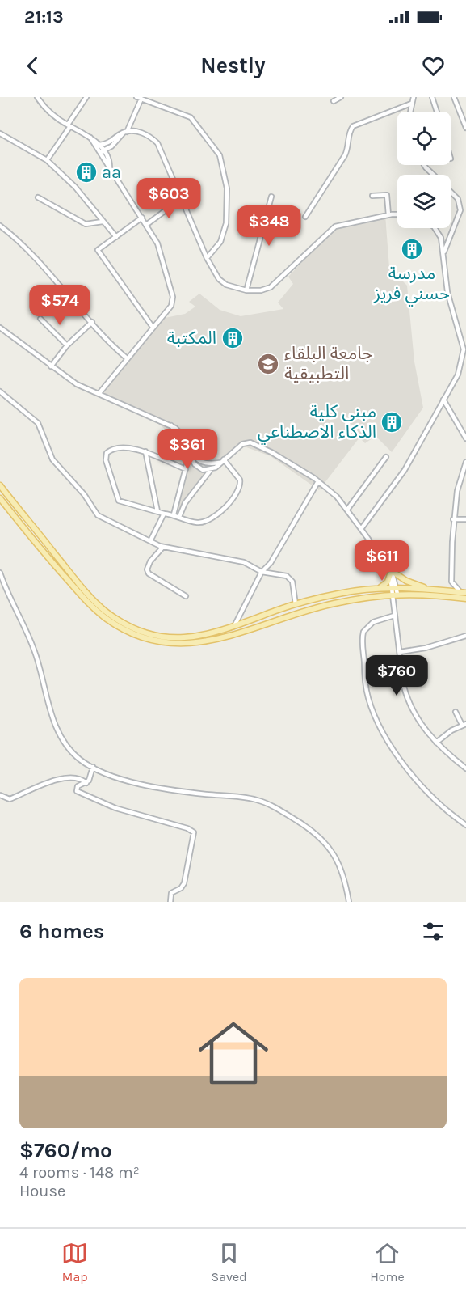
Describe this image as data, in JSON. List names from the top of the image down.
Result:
{
  "places": {
    "building": [
      "aa",
      "مدرسة حسني فريز",
      "المكتبة",
      "مبنى كلية الذكاء الاصطناعي"
    ],
    "school or university": ["جامعة البلقاء التطبيقية"]
  },
  "page": {
    "status": "21:13",
    "header": "Nestly",
    "price": [
      "$603",
      "$348",
      "$574",
      "$361",
      "$611",
      "$760"
    ],
    "heading": "6 homes",
    "list": [
      {
        "name": "$760/mo",
        "note": "4 rooms · 148 m² · House"
      }
    ],
    "tabs": ["Map", "Saved", "Home"]
  }
}
